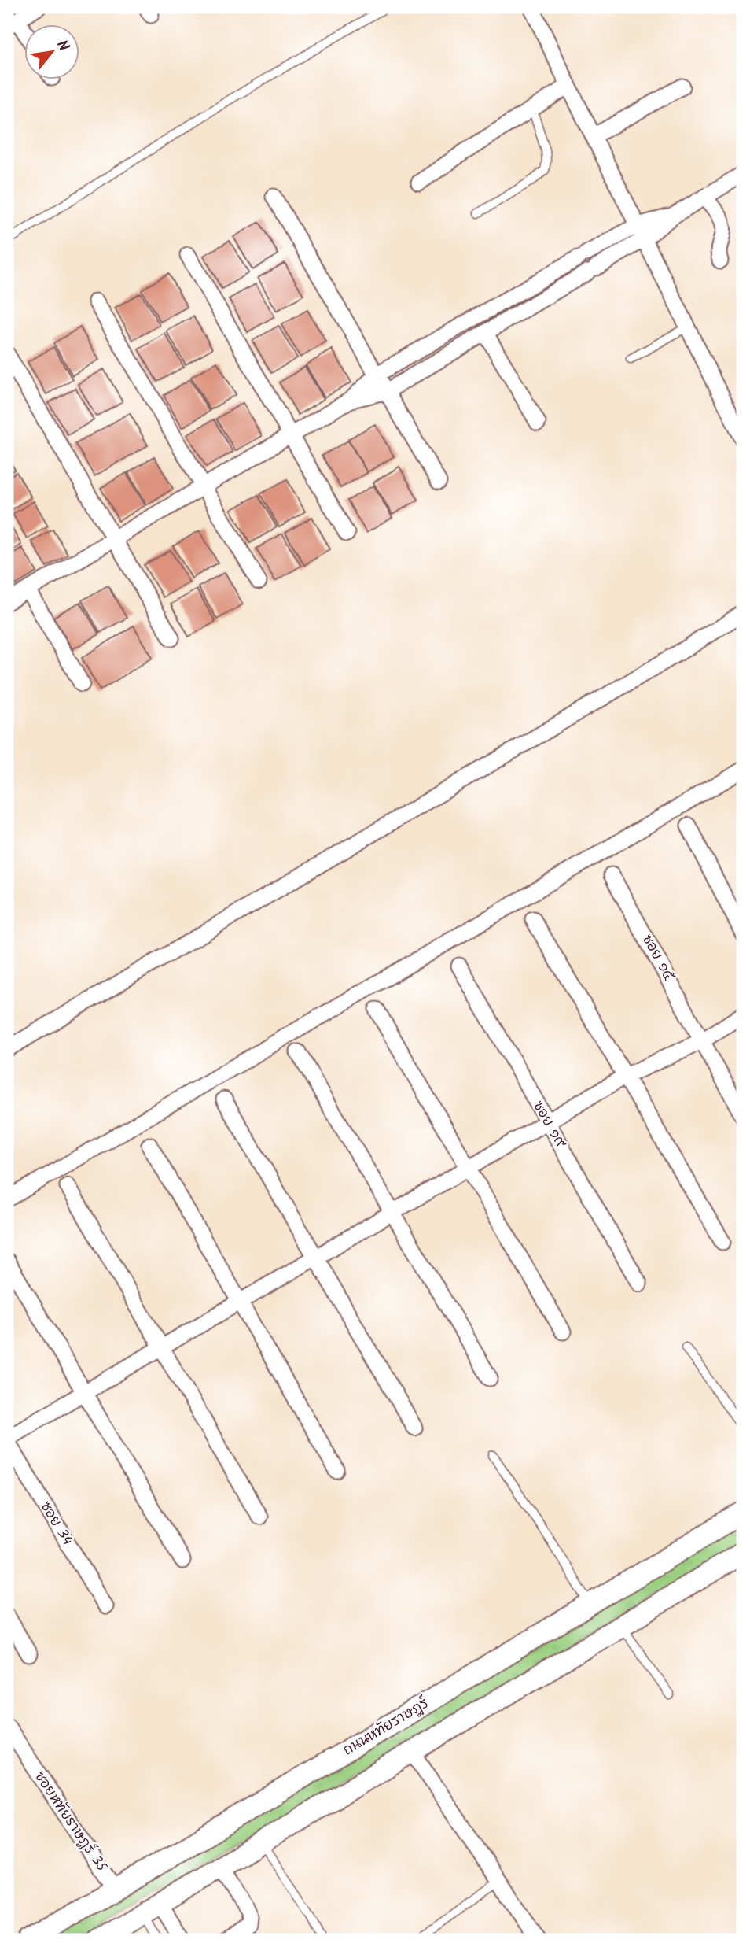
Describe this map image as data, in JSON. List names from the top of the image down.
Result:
{
  "streets": {
    "main road": ["ถนนหทัยราษฎร์"],
    "street": [
      "ซอย ๑๕",
      "ซอย ๑๙",
      "ซอย 34",
      "ซอยหทัยราษฎร์ 35"
    ]
  },
  "crossings": [
    ["ถนนหทัยราษฎร์", "ซอยหทัยราษฎร์ 35"]
  ],
  "north": "top right"
}
